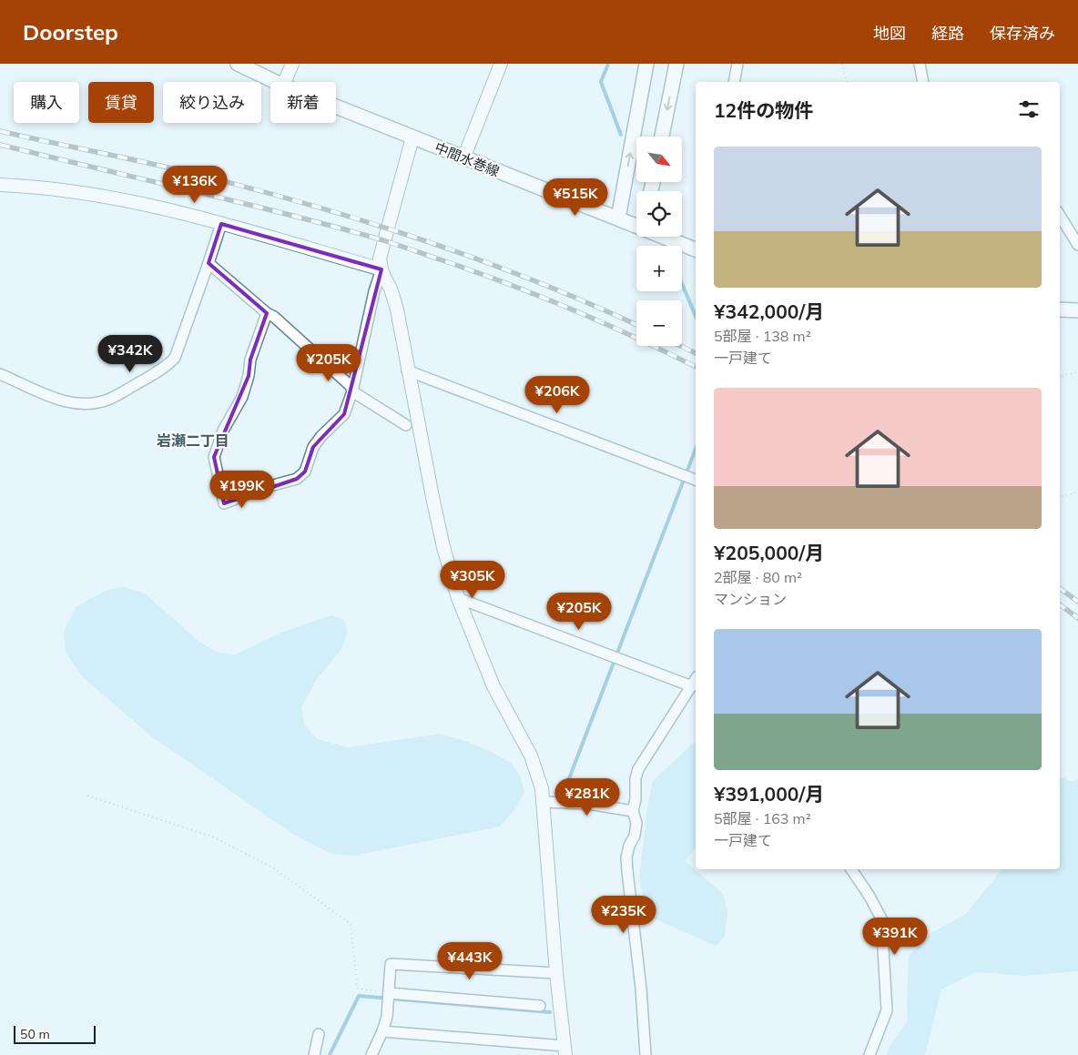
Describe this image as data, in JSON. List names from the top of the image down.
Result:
{
  "streets": {
    "main road": ["中間水巻線"]
  },
  "districts": ["岩瀬二丁目"],
  "scale_bar": "50 m",
  "north": "bottom right",
  "page": {
    "header": "Doorstep",
    "nav": ["地図", "経路", "保存済み"],
    "chip": [
      "購入",
      "賃貸",
      "絞り込み",
      "新着"
    ],
    "heading": "12件の物件",
    "map_buttons": ["+", "−"],
    "list": [
      {
        "name": "¥342,000/月",
        "note": "5部屋 · 138 m² · 一戸建て"
      },
      {
        "name": "¥205,000/月",
        "note": "2部屋 · 80 m² · マンション"
      },
      {
        "name": "¥391,000/月",
        "note": "5部屋 · 163 m² · 一戸建て"
      }
    ],
    "price": [
      "¥136K",
      "¥515K",
      "¥342K",
      "¥205K",
      "¥206K",
      "¥199K",
      "¥305K",
      "¥205K",
      "¥281K",
      "¥235K",
      "¥391K",
      "¥443K"
    ],
    "scale": "50 m"
  }
}
